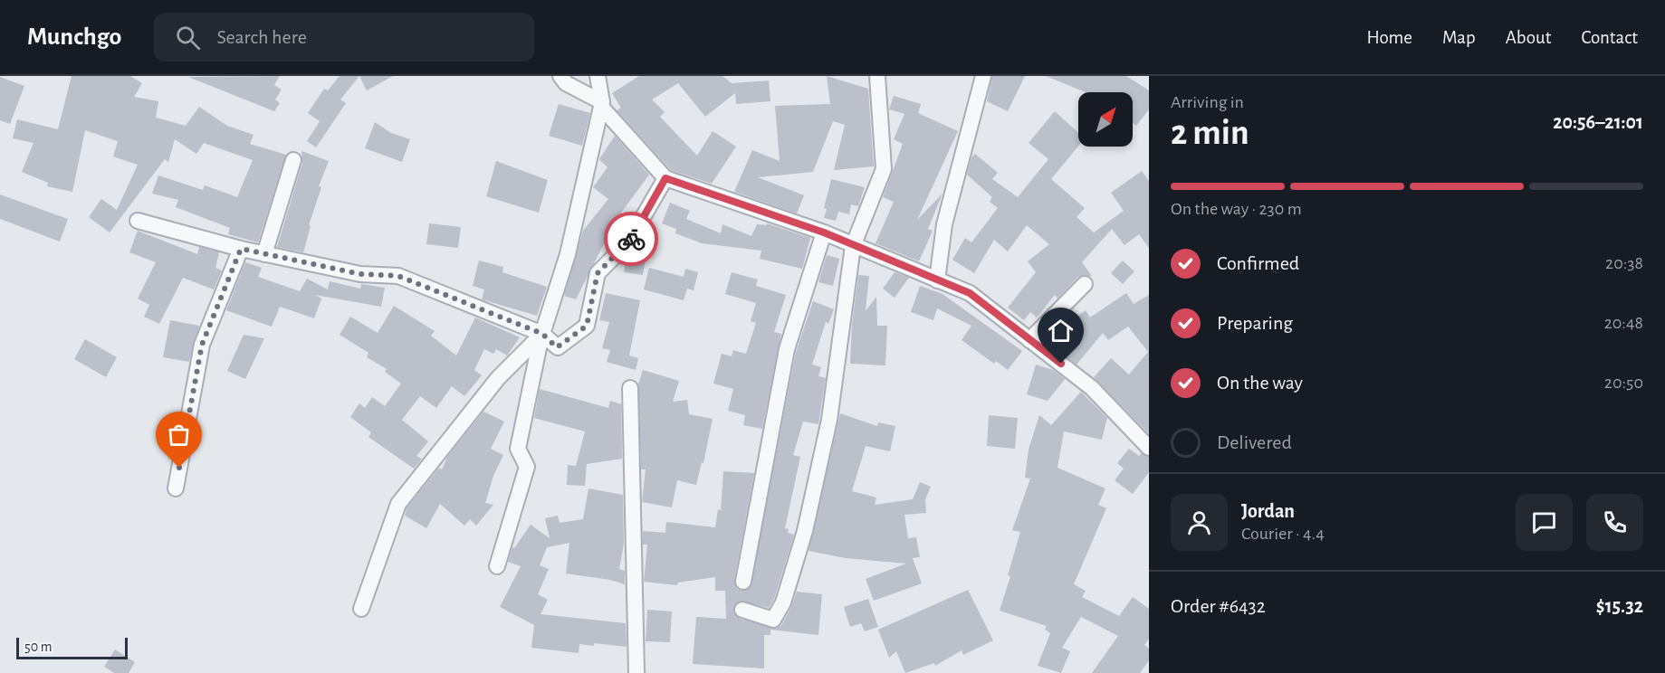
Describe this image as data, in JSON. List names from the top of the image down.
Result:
{
  "scale_bar": "50 m",
  "north": "top right",
  "page": {
    "header": "Munchgo",
    "search": "Search here",
    "nav": [
      "Home",
      "Map",
      "About",
      "Contact"
    ],
    "heading": ["2 min", "Arriving in", "20:56–21:01"],
    "panel": [
      "Jordan",
      "Courier · 4.4",
      "Order #6432",
      "$15.32"
    ],
    "bar": "On the way · 230 m",
    "list": [
      ["Confirmed", "20:38"],
      ["Preparing", "20:48"],
      ["On the way", "20:50"],
      "Delivered"
    ],
    "scale": "50 m"
  }
}
